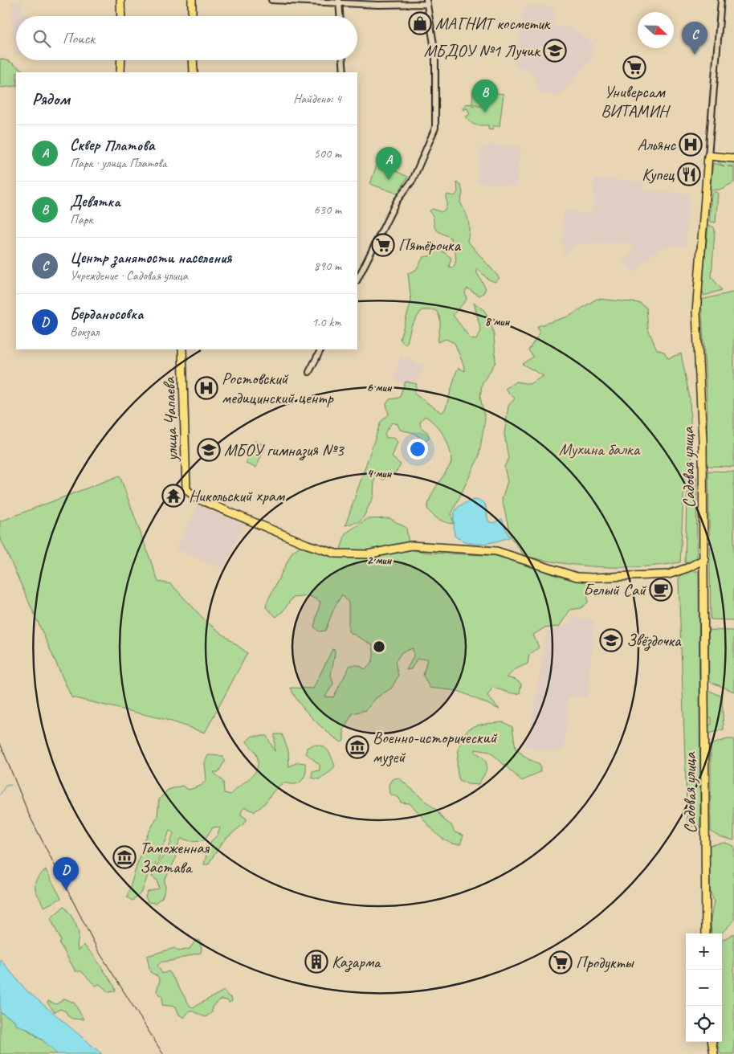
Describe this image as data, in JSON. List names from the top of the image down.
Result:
{
  "streets": {
    "main road": ["улица Чапаева", "Садовая улица"]
  },
  "parks": ["Мухина балка"],
  "places": {
    "shop": ["МАГНИТ косметик"],
    "school or university": ["МБДОУ №1 Лучик", "МБОУ гимназия №3", "Звёздочка"],
    "supermarket": ["Универсам ВИТАМИН", "Пятёрочка", "Продукты"],
    "hospital": ["Альянс", "Ростовский медицинский центр"],
    "restaurant": ["Купец"],
    "temple": ["Никольский храм"],
    "cafe": ["Белый Сай"],
    "museum": ["Военно-исторический музей", "Таможенная Застава"],
    "building": ["Казарма"]
  },
  "north": "right",
  "page": {
    "search": "Поиск",
    "pins": [
      "C",
      "B",
      "A",
      "D"
    ],
    "heading": ["Рядом", "Найдено: 4"],
    "list": [
      {
        "mark": "A",
        "name": "Сквер Платова",
        "note": "Парк · улица Платова",
        "value": "500 m"
      },
      {
        "mark": "B",
        "name": "Девятка",
        "note": "Парк",
        "value": "630 m"
      },
      {
        "mark": "C",
        "name": "Центр занятости населения",
        "note": "Учреждение · Садовая улица",
        "value": "890 m"
      },
      {
        "mark": "D",
        "name": "Берданосовка",
        "note": "Вокзал",
        "value": "1.0 km"
      }
    ],
    "map_buttons": ["+", "−"]
  },
  "rings": [
    "8 мин",
    "6 мин",
    "4 мин",
    "2 мин"
  ]
}
